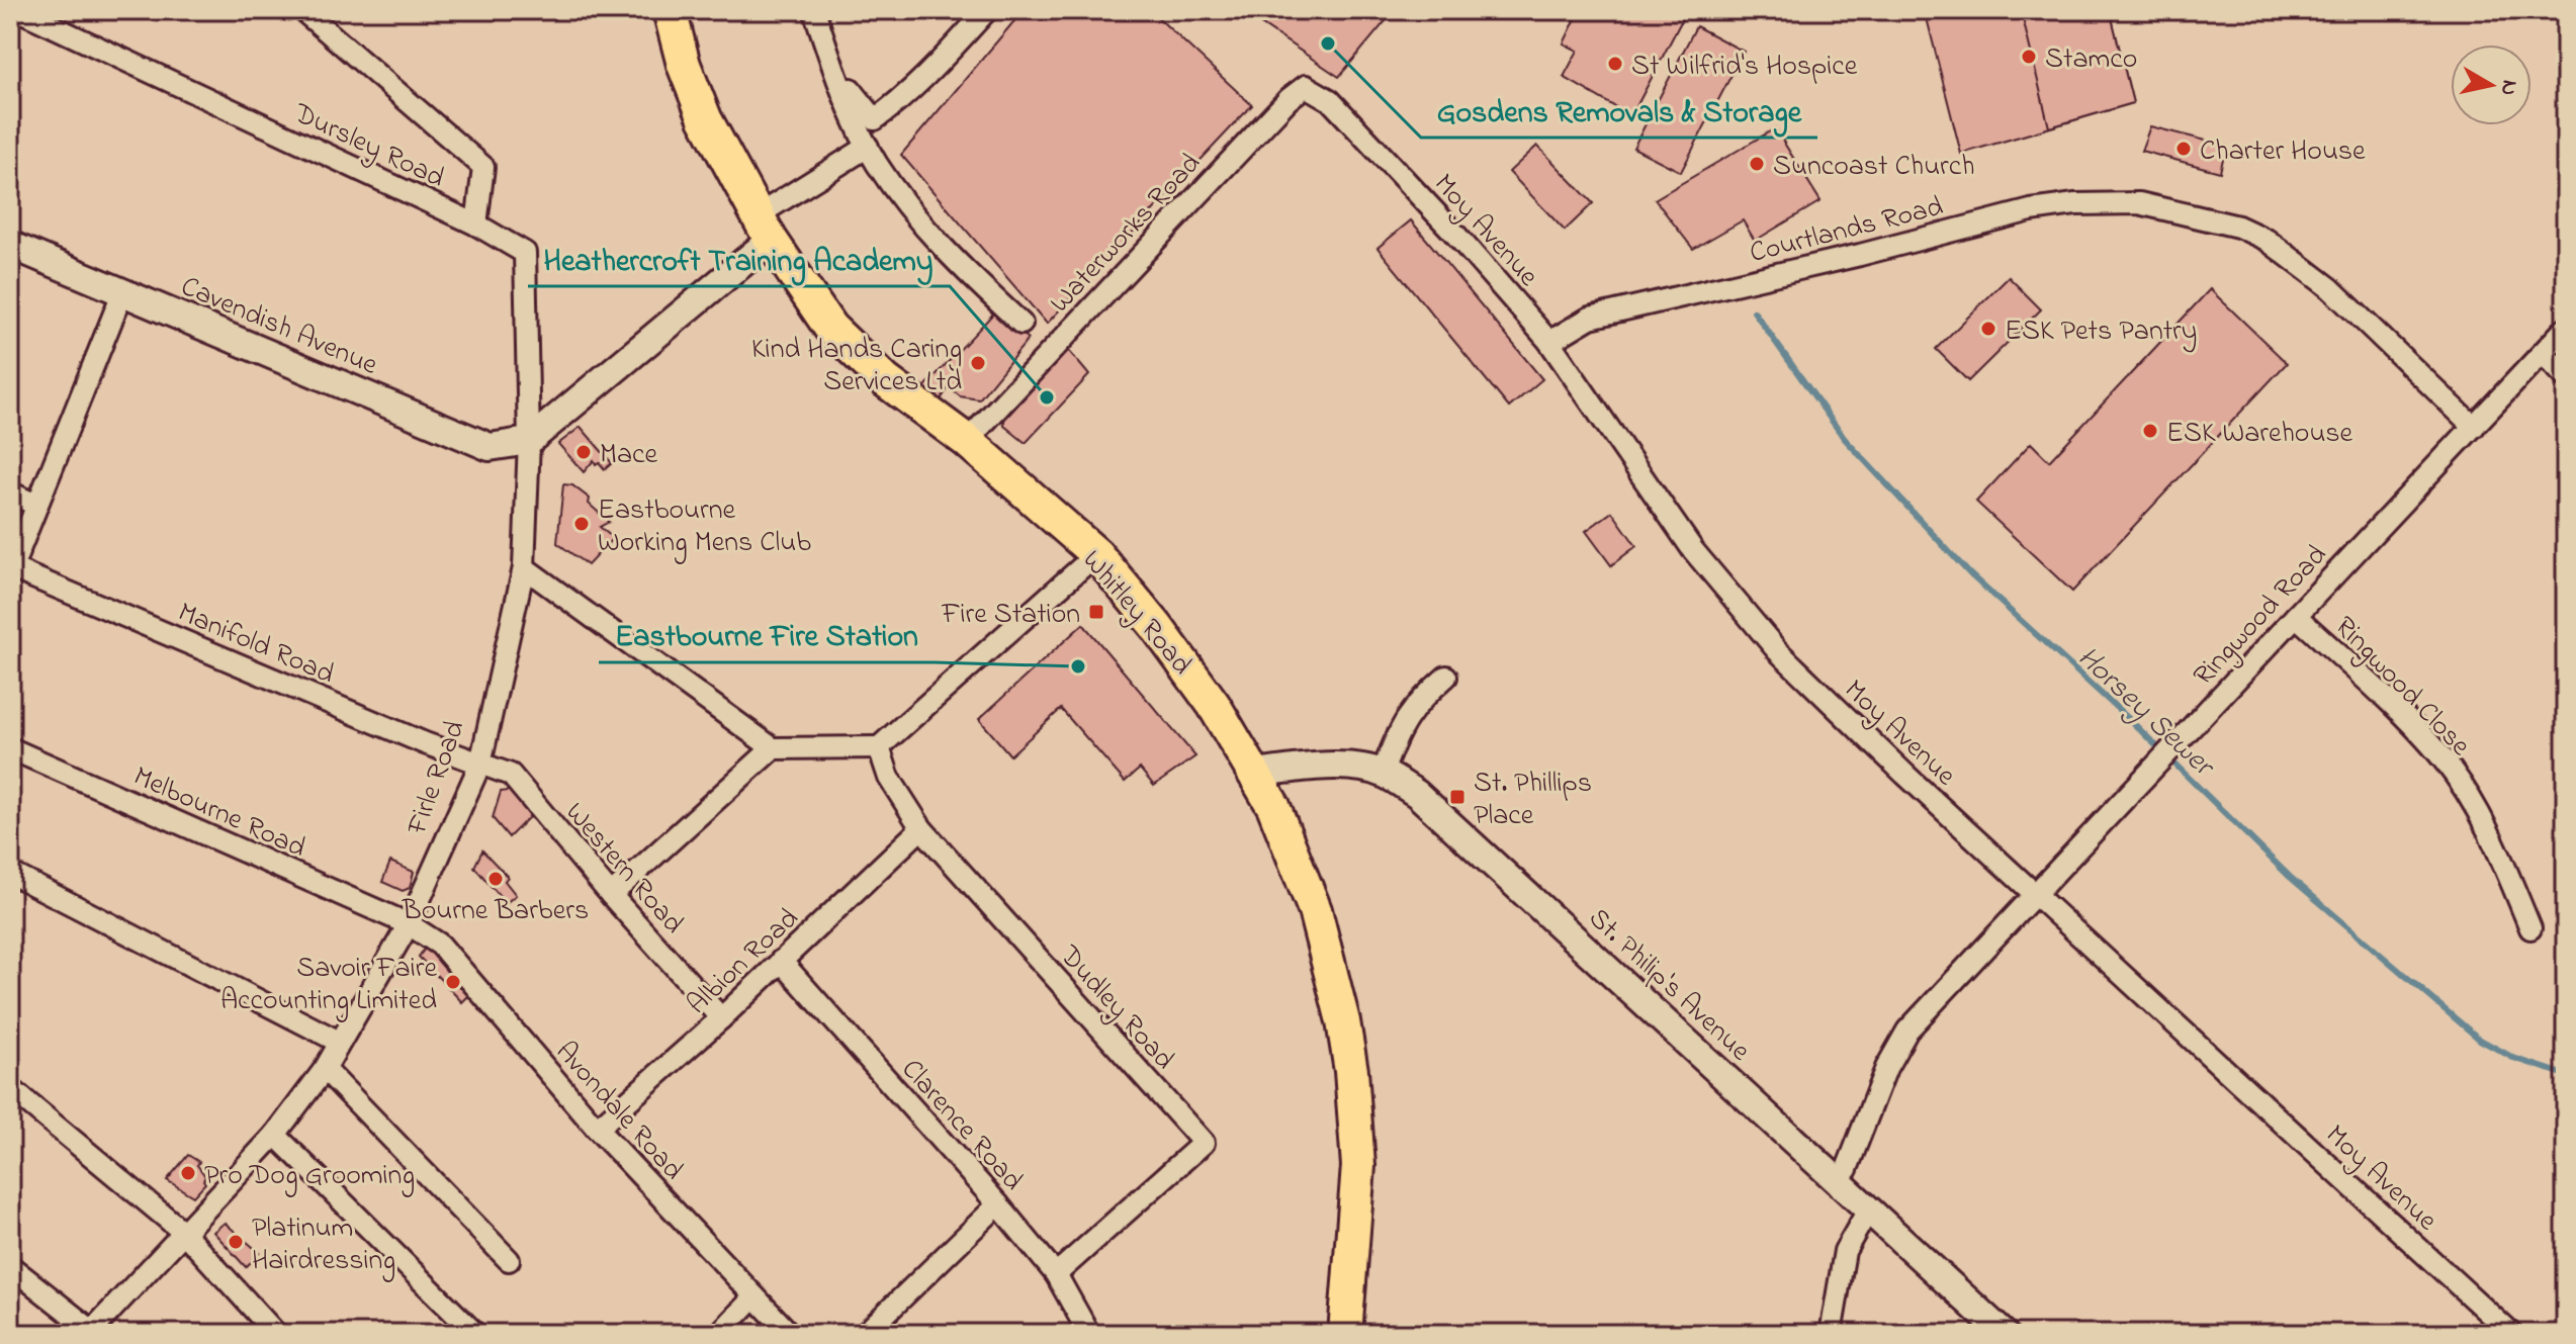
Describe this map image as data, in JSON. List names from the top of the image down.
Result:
{
  "streets": {
    "main road": ["Whitley Road"],
    "street": [
      "Dursley Road",
      "Courtlands Road",
      "Moy Avenue",
      "Waterworks Road",
      "Cavendish Avenue",
      "Ringwood Road",
      "Manifold Road",
      "Ringwood Close",
      "Firle Road",
      "Melbourne Road",
      "Western Road",
      "Albion Road",
      "St. Philip's Avenue",
      "Dudley Road",
      "Avondale Road",
      "Clarence Road"
    ]
  },
  "crossings": [
    ["Dursley Road", "Cavendish Avenue"],
    ["Dursley Road", "Firle Road"],
    ["Courtlands Road", "Moy Avenue"],
    ["Courtlands Road", "Ringwood Road"],
    ["Moy Avenue", "Waterworks Road"],
    ["Moy Avenue", "Ringwood Road"],
    ["Waterworks Road", "Whitley Road"],
    ["Cavendish Avenue", "Firle Road"],
    ["Whitley Road", "St. Philip's Avenue"],
    ["Ringwood Road", "Ringwood Close"],
    ["Ringwood Road", "St. Philip's Avenue"],
    ["Manifold Road", "Firle Road"],
    ["Manifold Road", "Western Road"],
    ["Firle Road", "Melbourne Road"],
    ["Firle Road", "Western Road"],
    ["Firle Road", "Avondale Road"],
    ["Melbourne Road", "Avondale Road"],
    ["Western Road", "Albion Road"],
    ["Albion Road", "Dudley Road"],
    ["Albion Road", "Avondale Road"],
    ["Albion Road", "Clarence Road"],
    ["Dudley Road", "Clarence Road"]
  ],
  "water": ["Horsey Sewer"],
  "places": {
    "other": [
      "Gosdens Removals & Storage",
      "Stamco",
      "St Wilfrid's Hospice",
      "Charter House",
      "Suncoast Church",
      "ESK Pets Pantry",
      "Kind Hands Caring Services Ltd",
      "Heathercroft Training Academy",
      "ESK Warehouse",
      "Mace",
      "Eastbourne Working Mens Club",
      "Eastbourne Fire Station",
      "Bourne Barbers",
      "Savoir Faire Accounting Limited",
      "Pro Dog Grooming",
      "Platinum Hairdressing"
    ],
    "transit": ["Fire Station", "St. Phillips Place"]
  },
  "north": "right"
}
